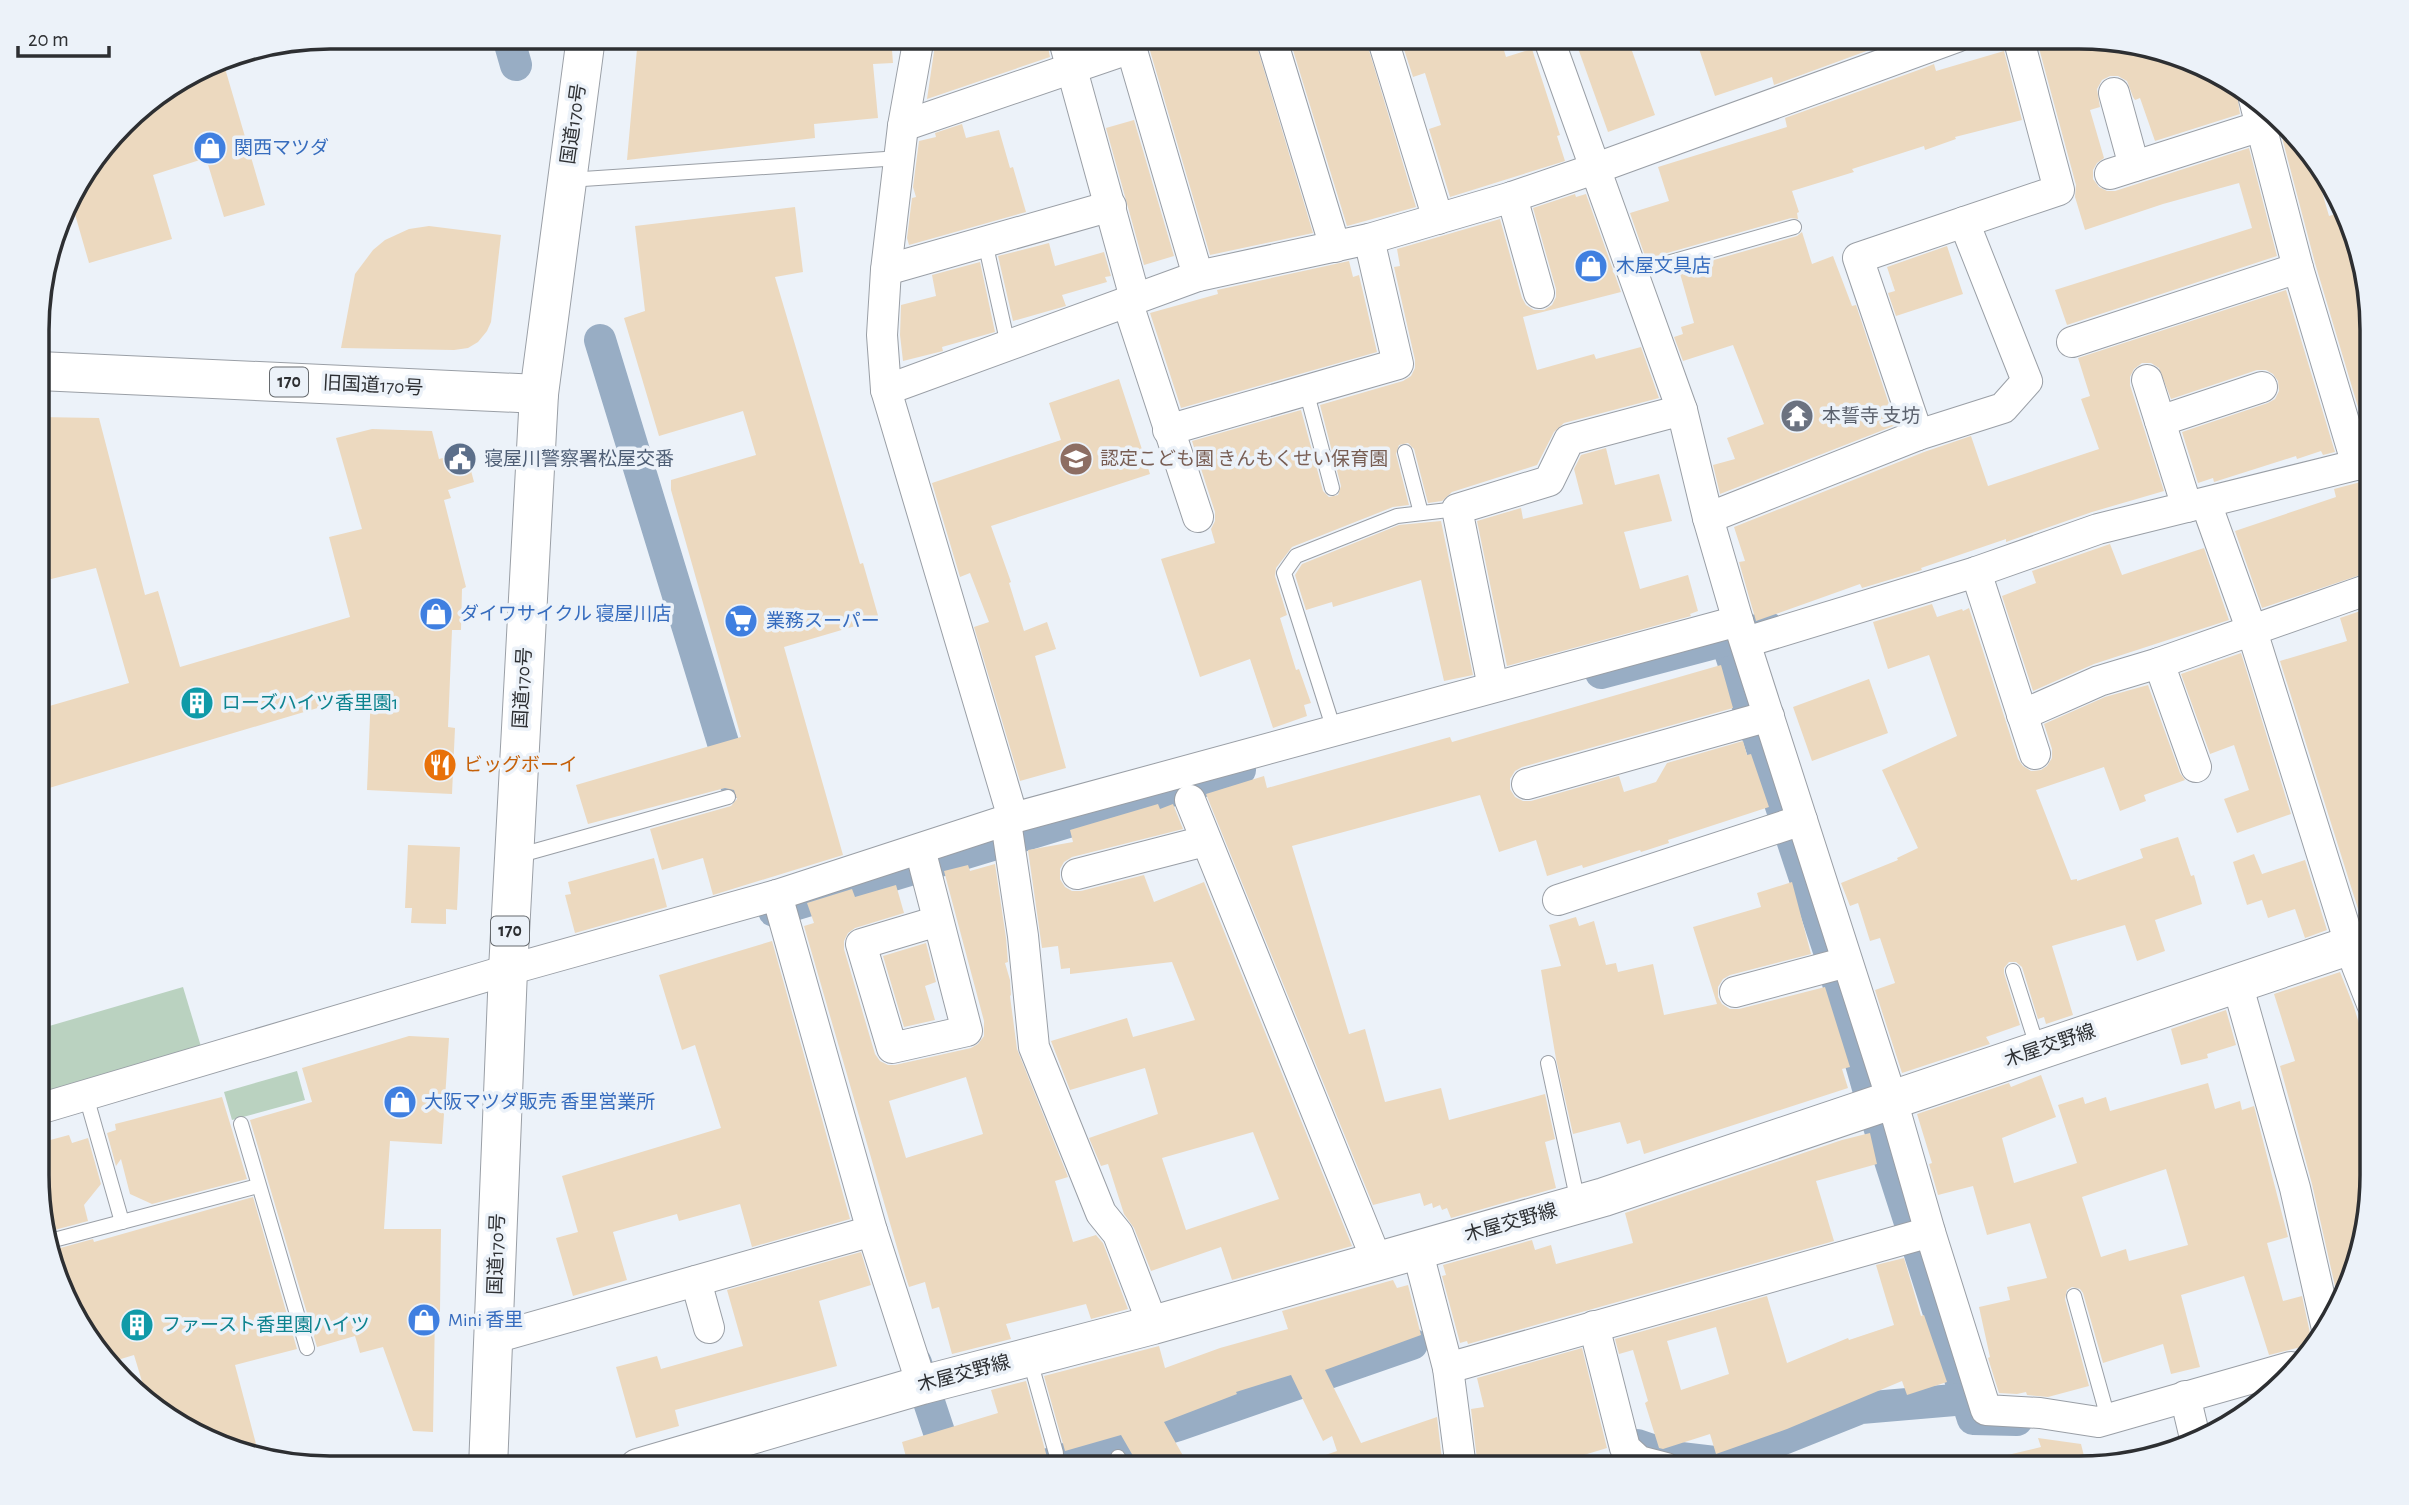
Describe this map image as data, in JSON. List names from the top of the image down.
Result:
{
  "streets": {
    "main road": [
      "国道170号",
      "170",
      "旧国道170号",
      "木屋交野線"
    ]
  },
  "crossings": [
    ["国道170号", "旧国道170号"]
  ],
  "places": {
    "shop": [
      "関西マツダ",
      "木屋文具店",
      "ダイワサイクル 寝屋川店",
      "大阪マツダ販売 香里営業所",
      "Mini 香里"
    ],
    "temple": ["本誓寺 支坊"],
    "public building": ["寝屋川警察署松屋交番"],
    "school or university": ["認定こども園 きんもくせい保育園"],
    "supermarket": ["業務スーパー"],
    "building": ["ローズハイツ香里園1", "ファースト香里園ハイツ"],
    "restaurant": ["ビッグボーイ"]
  },
  "scale_bar": "20 m"
}
